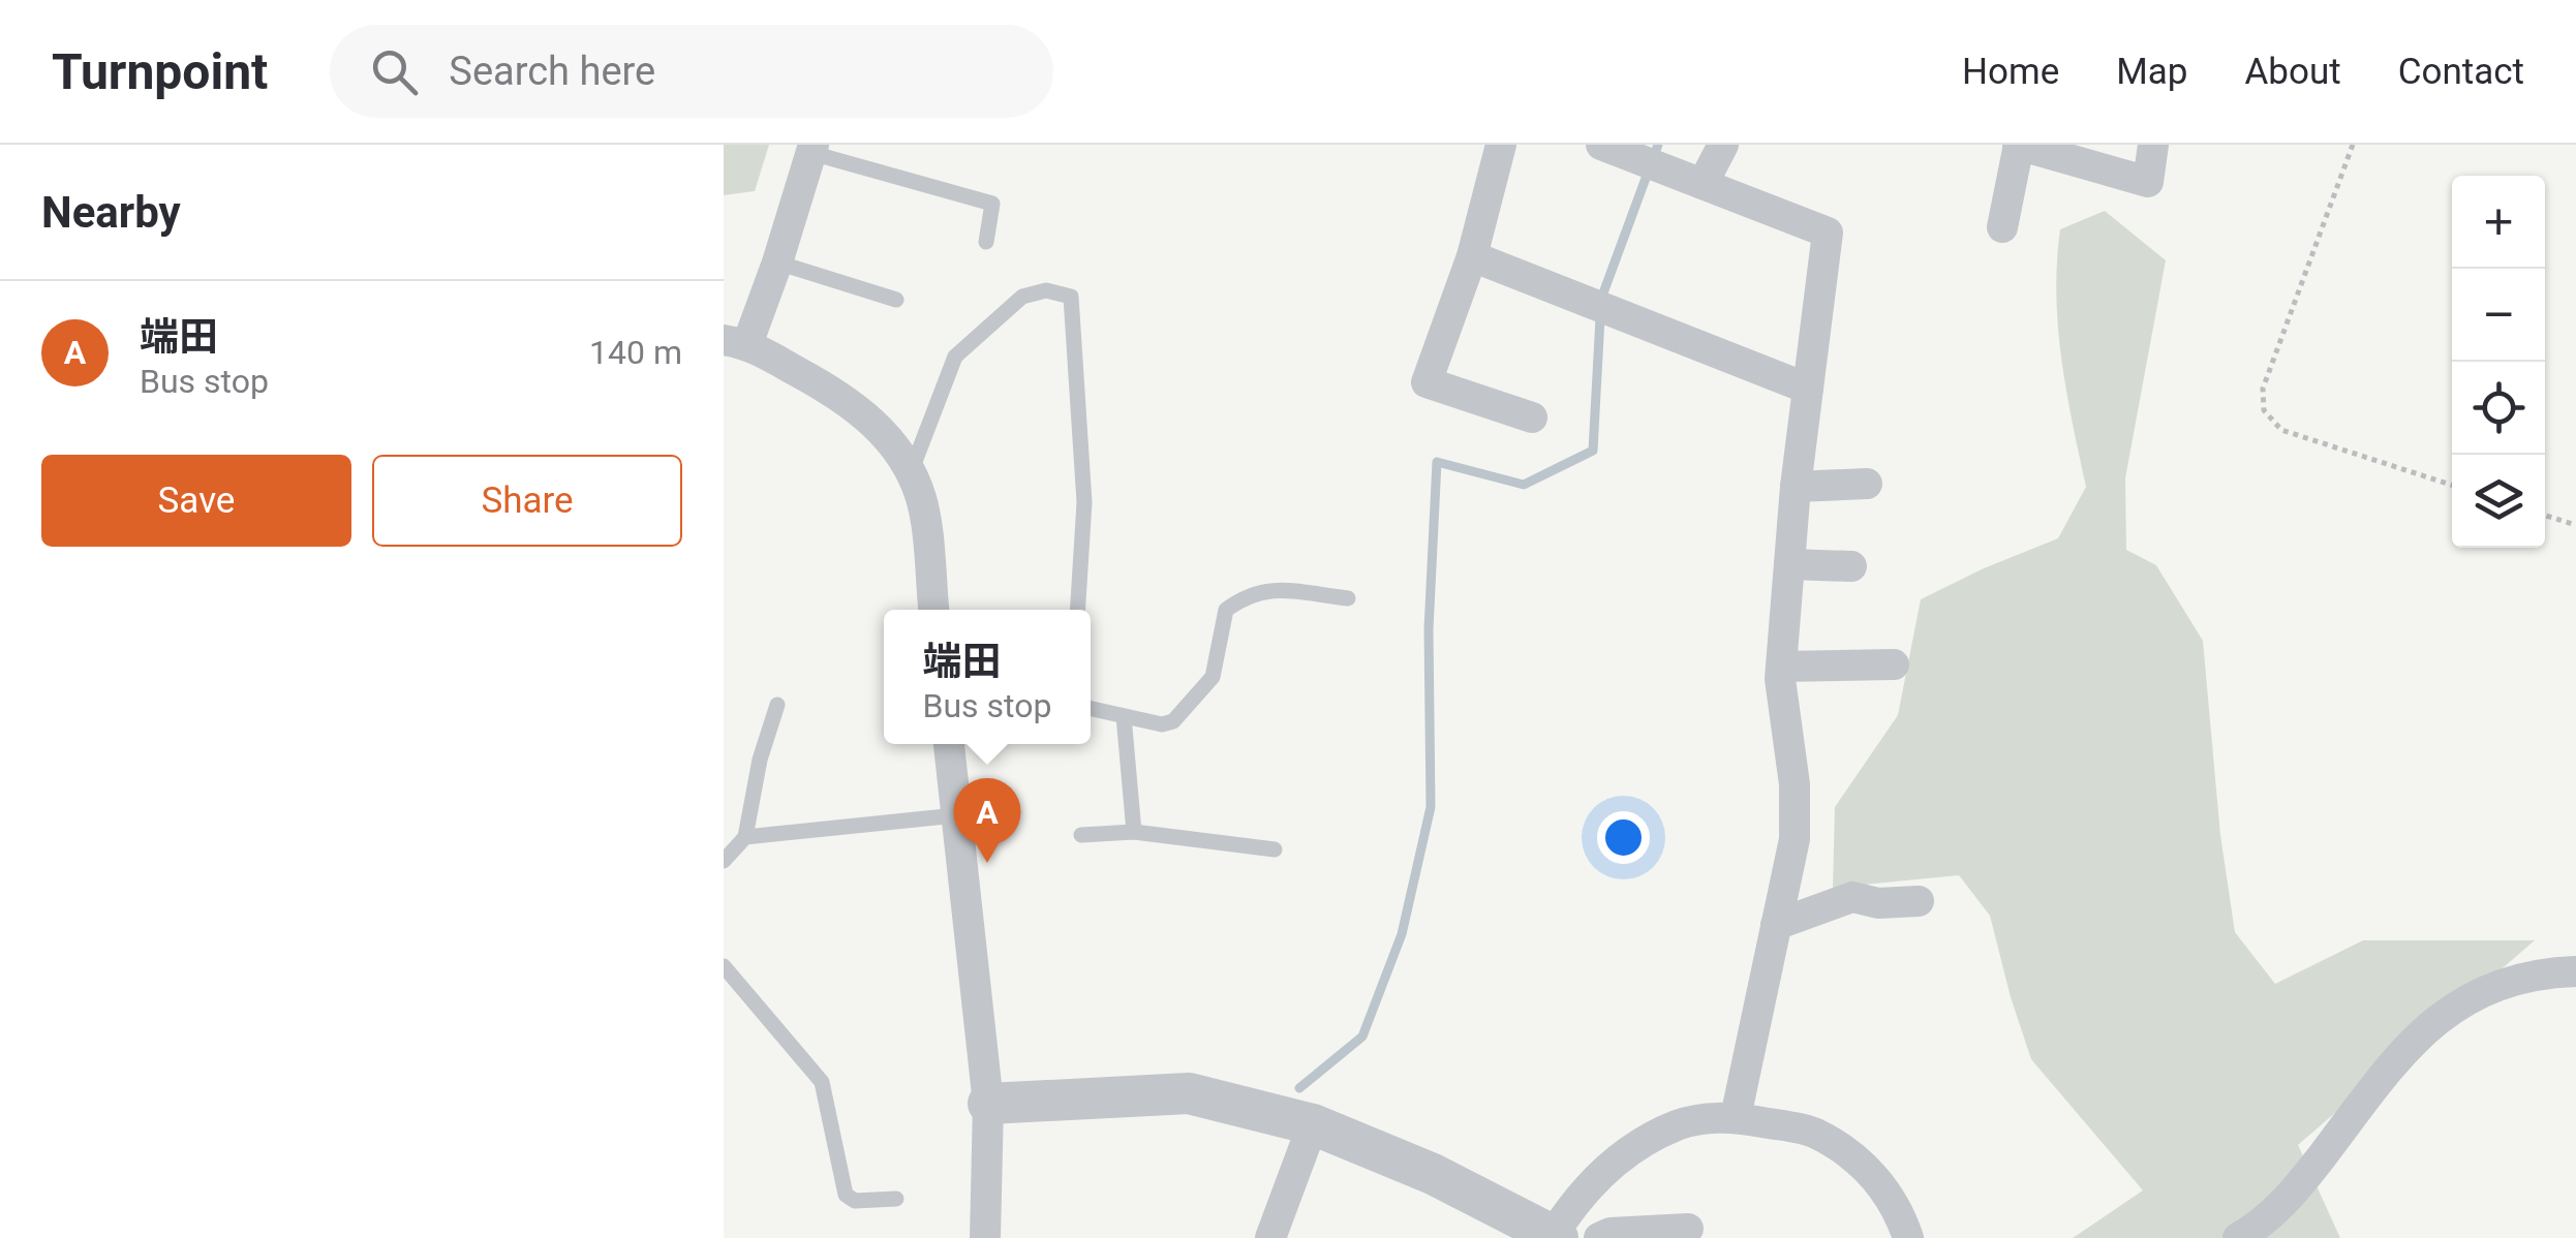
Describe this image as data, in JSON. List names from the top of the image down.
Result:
{
  "page": {
    "header": "Turnpoint",
    "search": "Search here",
    "nav": [
      "Home",
      "Map",
      "About",
      "Contact"
    ],
    "heading": "Nearby",
    "map_buttons": ["+", "−"],
    "list": [
      {
        "mark": "A",
        "name": "端田",
        "note": "Bus stop",
        "value": "140 m"
      }
    ],
    "buttons": ["Save", "Share"],
    "popup": ["端田", "Bus stop"],
    "pins": "A"
  }
}
